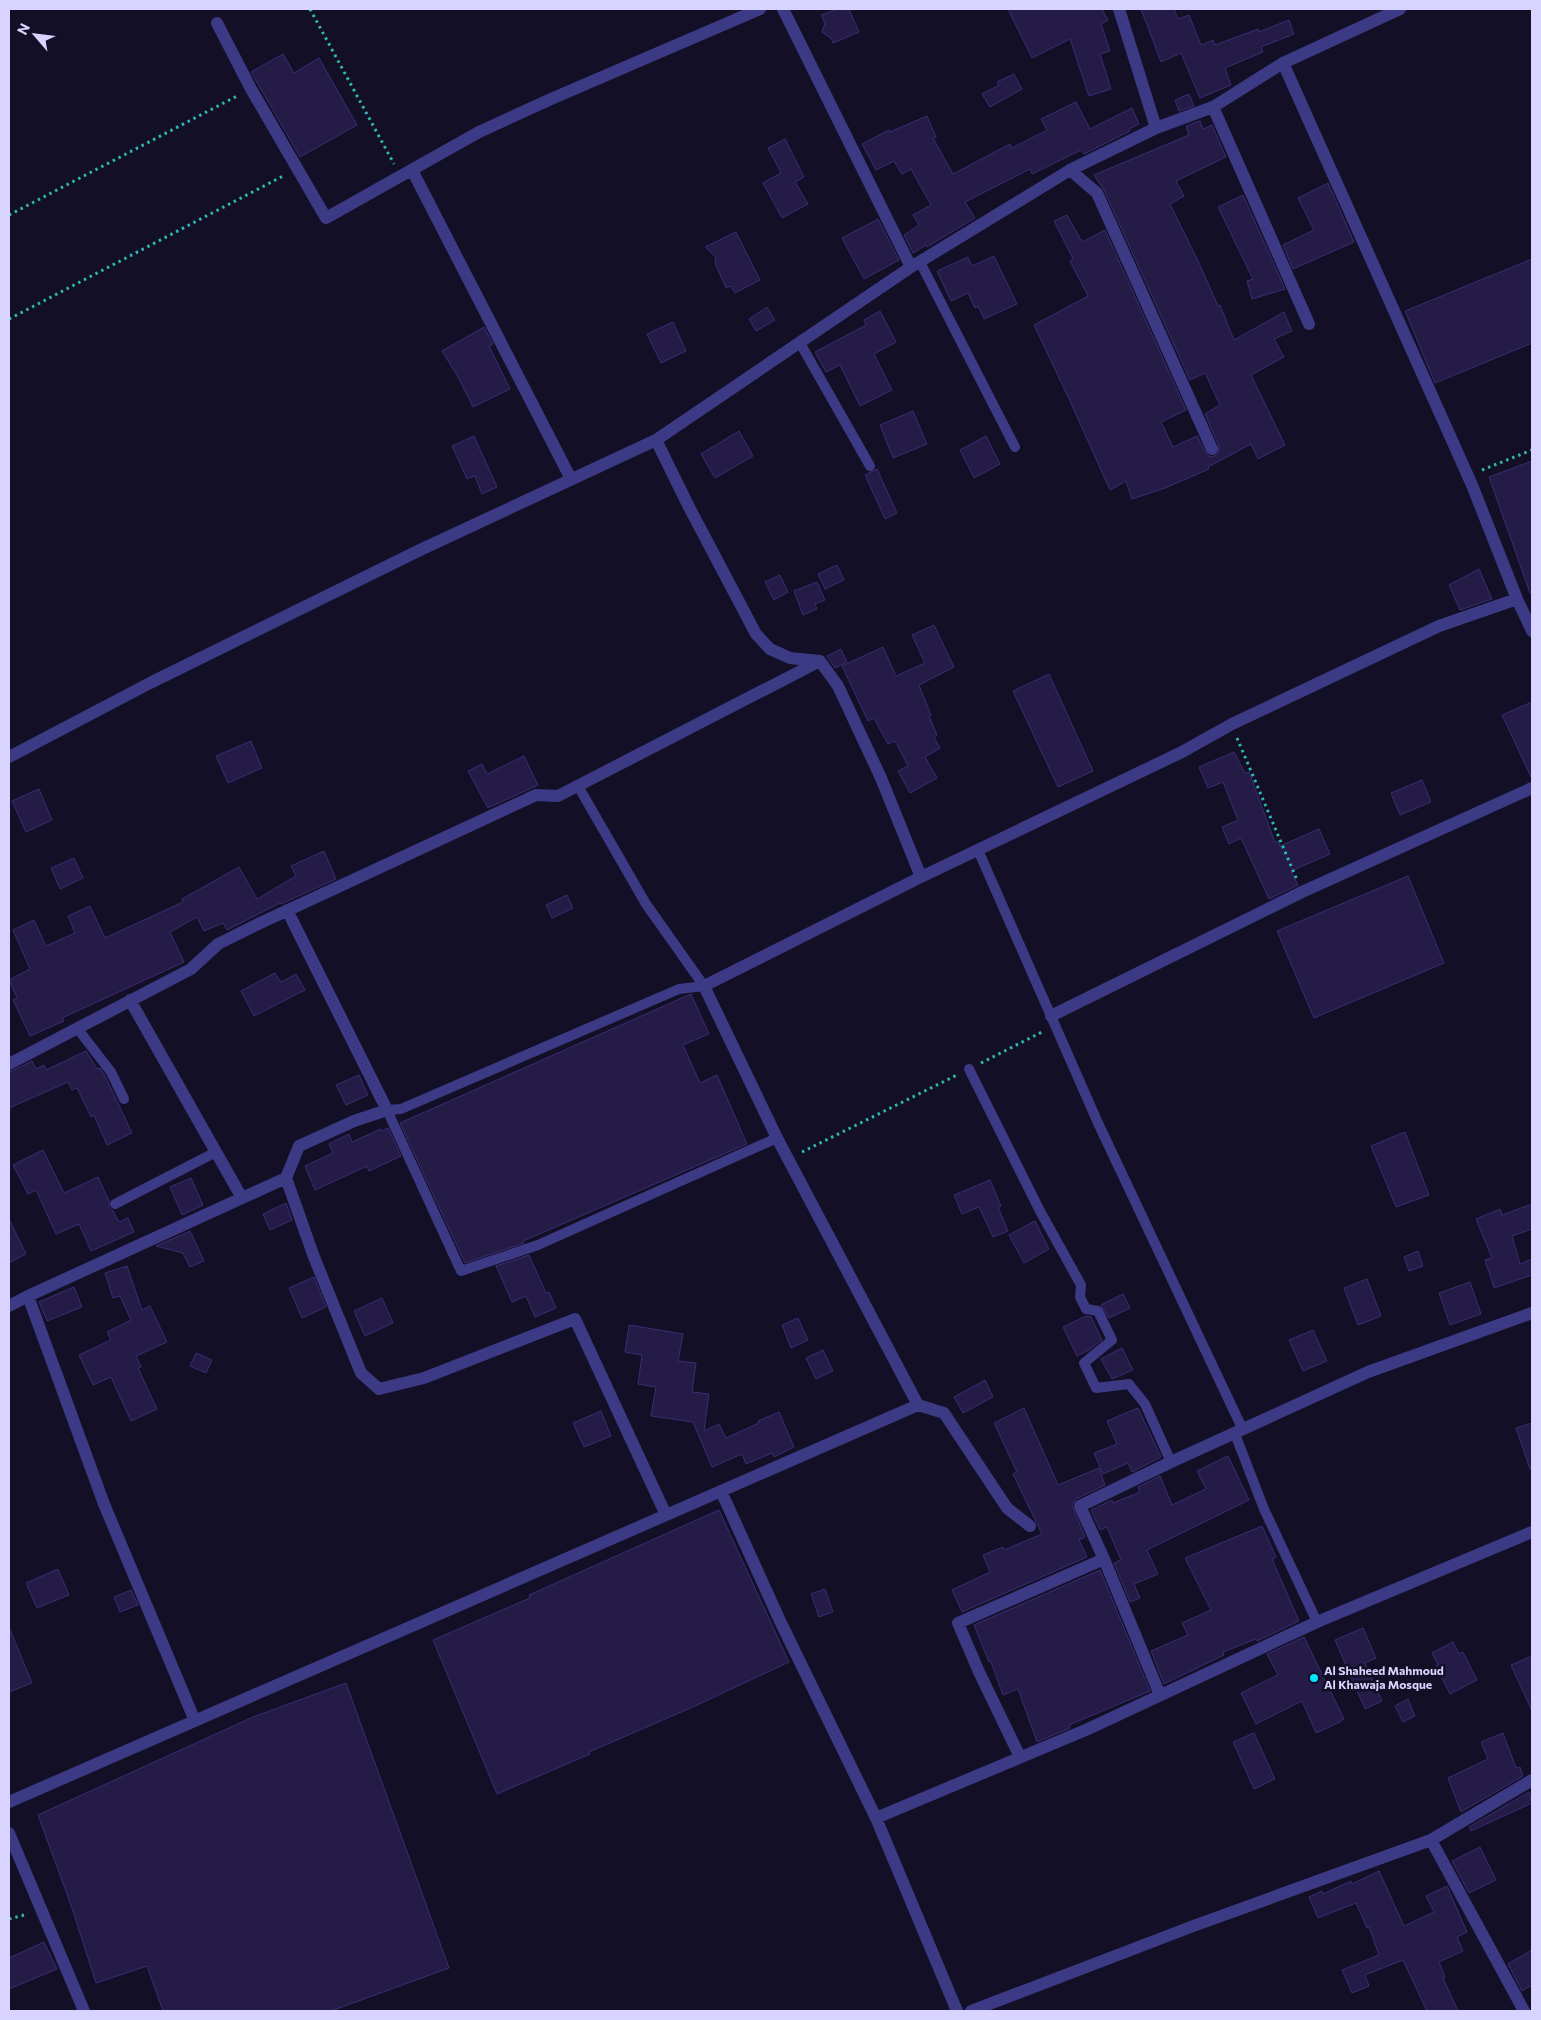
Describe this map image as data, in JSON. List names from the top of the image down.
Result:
{
  "places": ["Al Shaheed Mahmoud Al Khawaja Mosque"],
  "north": "top left"
}
